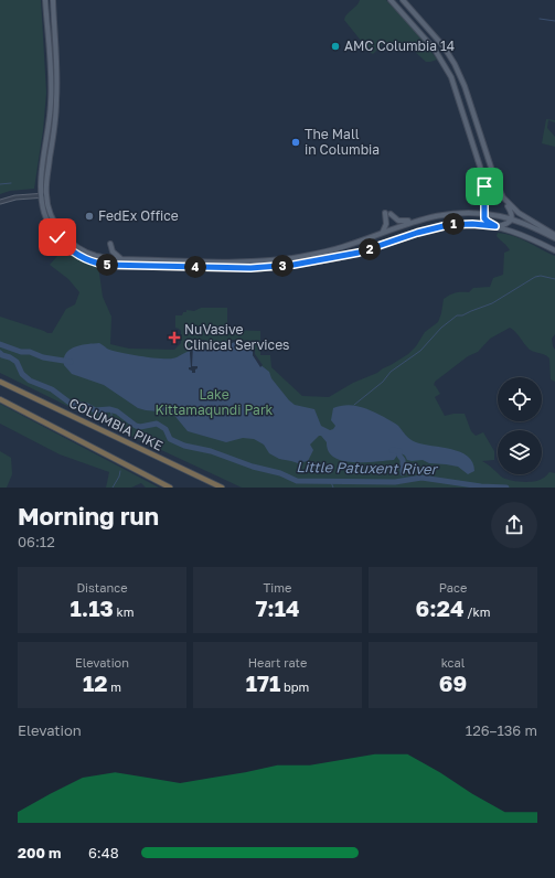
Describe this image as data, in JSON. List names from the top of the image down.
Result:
{
  "streets": {
    "highway": ["COLUMBIA PIKE"]
  },
  "water": ["Little Patuxent River"],
  "parks": ["Lake Kittamaqundi Park"],
  "places": {
    "other": ["AMC Columbia 14", "The Mall in Columbia", "FedEx Office"],
    "health": ["NuVasive Clinical Services"]
  },
  "page": {
    "pins": [
      "1",
      "2",
      "5",
      "3",
      "4"
    ],
    "heading": ["Morning run", "06:12"],
    "stats": [
      ["Distance", "1.13 km"],
      ["Time", "7:14"],
      ["Pace", "6:24 /km"],
      ["Elevation", "12 m"],
      ["Heart rate", "171 bpm"],
      ["kcal", "69"]
    ],
    "chart": ["Elevation", "126–136 m"],
    "list": [
      {
        "name": "200 m",
        "note": "6:48"
      }
    ]
  }
}
